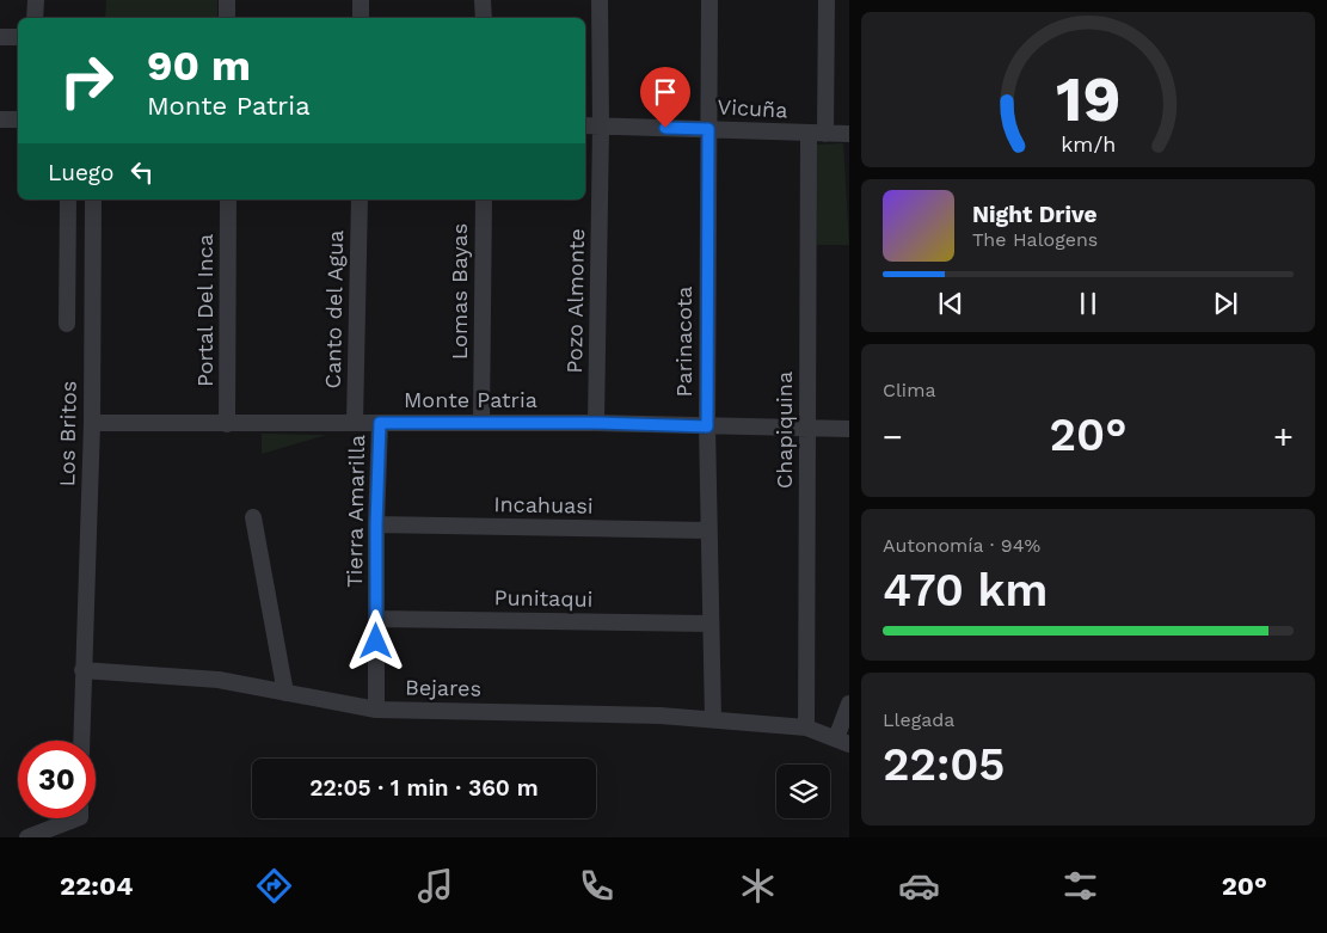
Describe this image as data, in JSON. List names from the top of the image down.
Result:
{
  "streets": {
    "street": [
      "Vicuña",
      "Lomas Bayas",
      "Pozo Almonte",
      "Canto del Agua",
      "Portal Del Inca",
      "Parinacota",
      "Monte Patria",
      "Chapiquina",
      "Los Britos",
      "Incahuasi",
      "Tierra Amarilla",
      "Punitaqui",
      "Bejares"
    ]
  },
  "crossings": [
    ["Vicuña", "Pozo Almonte"],
    ["Vicuña", "Parinacota"],
    ["Vicuña", "Chapiquina"],
    ["Lomas Bayas", "Monte Patria"],
    ["Pozo Almonte", "Monte Patria"],
    ["Canto del Agua", "Monte Patria"],
    ["Portal Del Inca", "Monte Patria"],
    ["Parinacota", "Monte Patria"],
    ["Parinacota", "Incahuasi"],
    ["Parinacota", "Punitaqui"],
    ["Parinacota", "Bejares"],
    ["Monte Patria", "Chapiquina"],
    ["Monte Patria", "Los Britos"],
    ["Monte Patria", "Tierra Amarilla"],
    ["Chapiquina", "Bejares"],
    ["Los Britos", "Bejares"],
    ["Incahuasi", "Tierra Amarilla"],
    ["Tierra Amarilla", "Punitaqui"],
    ["Tierra Amarilla", "Bejares"]
  ],
  "page": {
    "turn": ["90 m", "Monte Patria"],
    "then": "Luego",
    "song": ["Night Drive", "The Halogens"],
    "tile": [
      "Clima",
      ["Autonomía · 94%", "470 km"],
      ["Llegada", "22:05"]
    ],
    "heat": ["−", "20°", "+"],
    "limit": "30",
    "trip": "22:05 · 1 min · 360 m",
    "tabs": ["22:04", "20°"],
    "gauge": ["19", "km/h"]
  }
}
